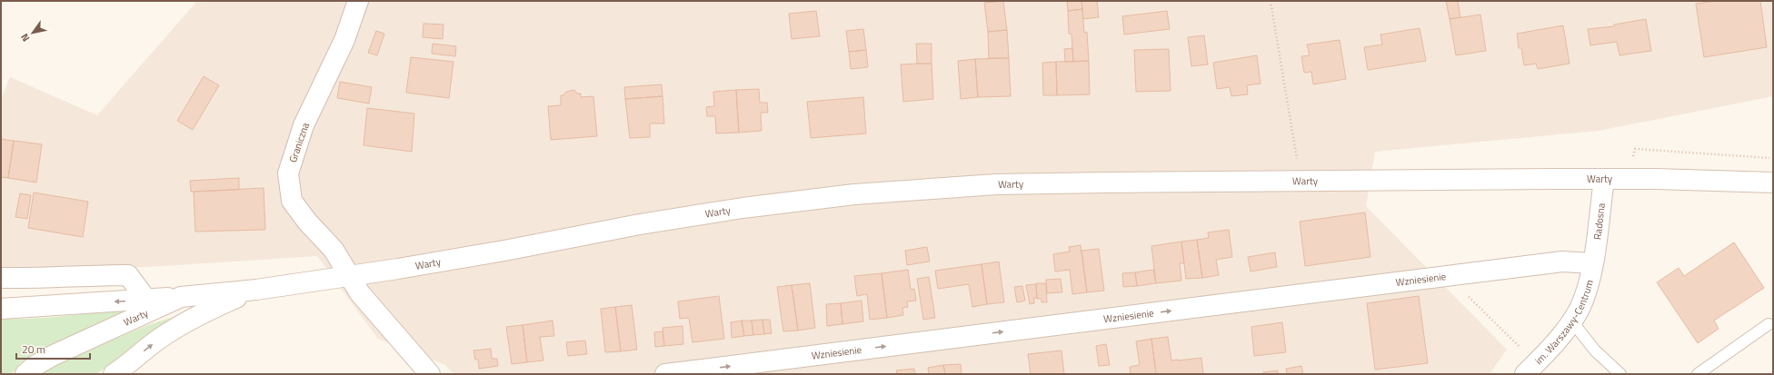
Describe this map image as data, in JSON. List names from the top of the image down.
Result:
{
  "streets": {
    "main road": [
      "Graniczna",
      "Warty",
      "Radosna",
      "Wzniesienie",
      "im. Warszawy-Centrum"
    ]
  },
  "crossings": [
    ["Graniczna", "Warty"],
    ["Warty", "Radosna"],
    ["Radosna", "Wzniesienie"],
    ["Radosna", "im. Warszawy-Centrum"],
    ["Wzniesienie", "im. Warszawy-Centrum"]
  ],
  "one_way": ["Wzniesienie"],
  "scale_bar": "20 m",
  "north": "bottom left"
}
